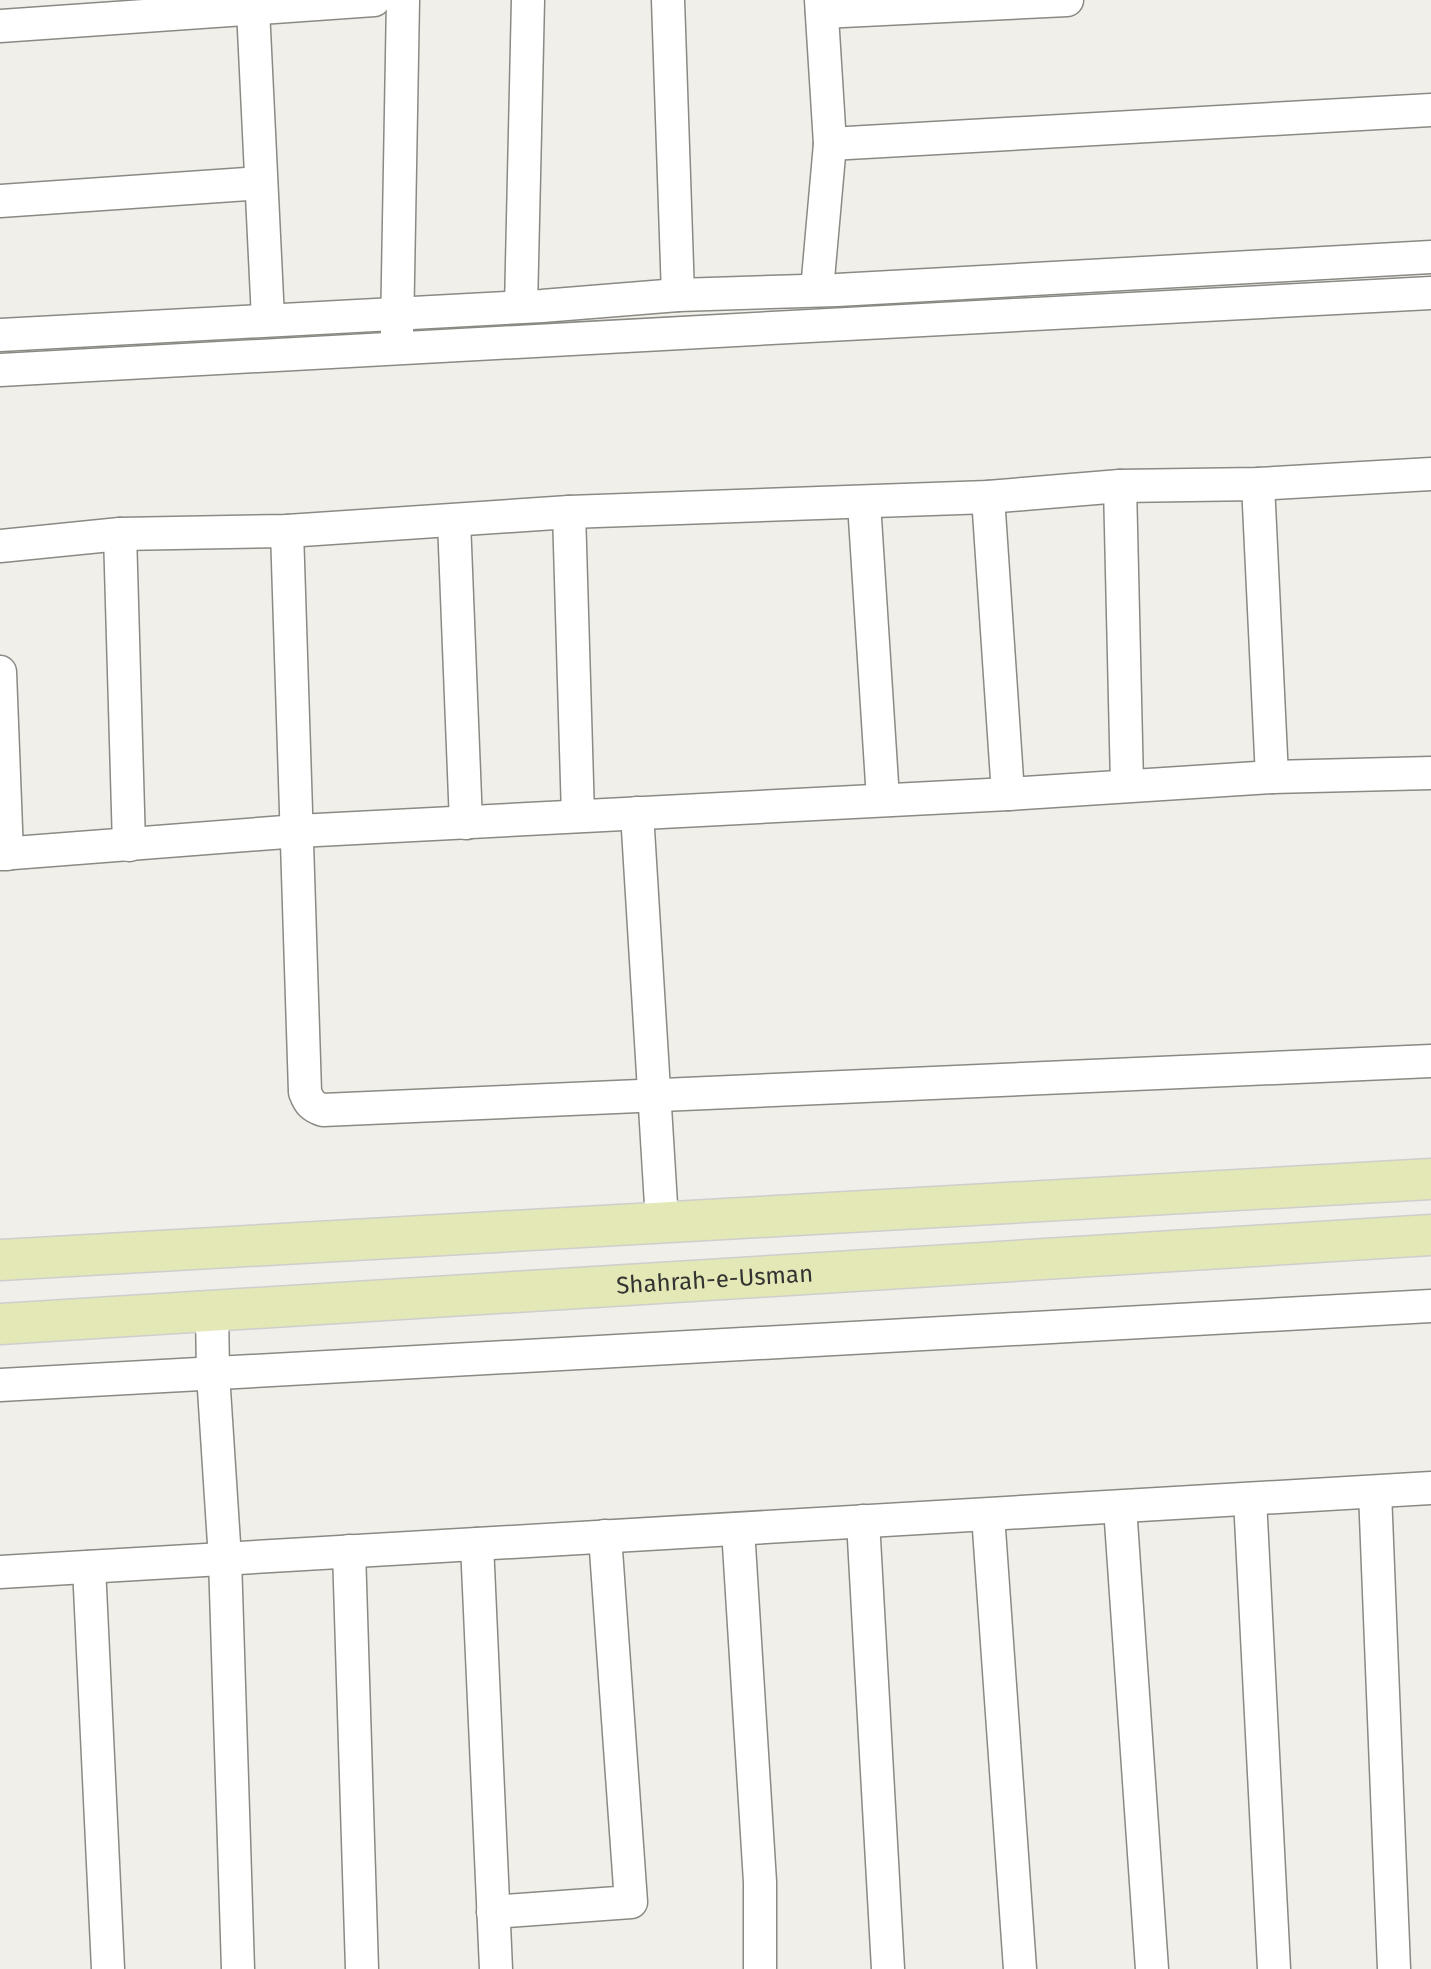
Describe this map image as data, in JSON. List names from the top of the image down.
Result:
{
  "streets": {
    "main road": ["Shahrah-e-Usman"]
  }
}
